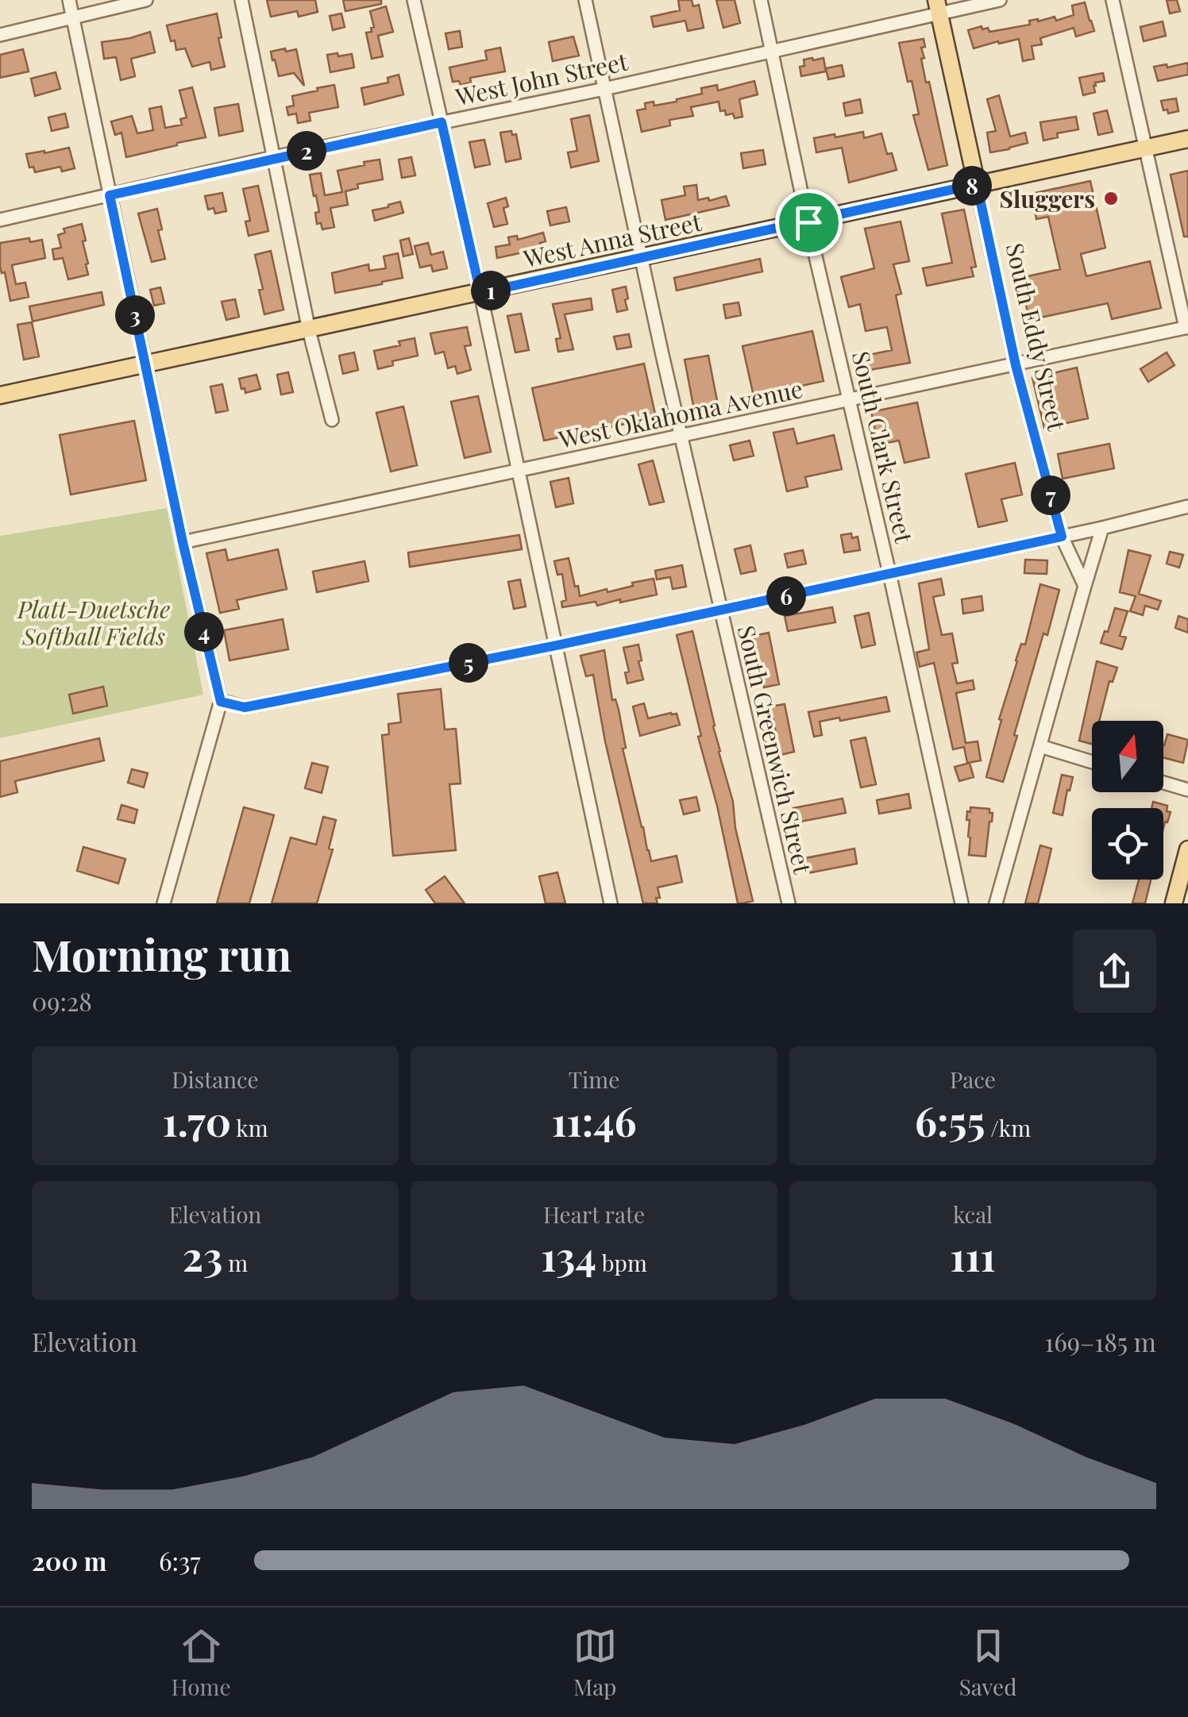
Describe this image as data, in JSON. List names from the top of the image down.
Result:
{
  "streets": {
    "main road": ["West Anna Street", "South Eddy Street"],
    "street": [
      "West John Street",
      "West Oklahoma Avenue",
      "South Clark Street",
      "South Greenwich Street"
    ]
  },
  "crossings": [
    ["West John Street", "South Eddy Street"],
    ["West John Street", "South Clark Street"],
    ["West John Street", "South Greenwich Street"],
    ["West Anna Street", "South Eddy Street"],
    ["West Anna Street", "South Clark Street"],
    ["West Anna Street", "South Greenwich Street"],
    ["South Eddy Street", "West Oklahoma Avenue"],
    ["West Oklahoma Avenue", "South Clark Street"],
    ["West Oklahoma Avenue", "South Greenwich Street"]
  ],
  "parks": ["Platt-Duetsche Softball Fields"],
  "places": ["Sluggers"],
  "north": "top",
  "page": {
    "pins": [
      "2",
      "8",
      "1",
      "3",
      "7",
      "6",
      "4",
      "5"
    ],
    "heading": ["Morning run", "09:28"],
    "stats": [
      ["Distance", "1.70 km"],
      ["Time", "11:46"],
      ["Pace", "6:55 /km"],
      ["Elevation", "23 m"],
      ["Heart rate", "134 bpm"],
      ["kcal", "111"]
    ],
    "chart": ["Elevation", "169–185 m"],
    "list": [
      {
        "name": "200 m",
        "note": "6:37"
      }
    ],
    "tabs": ["Home", "Map", "Saved"]
  }
}
